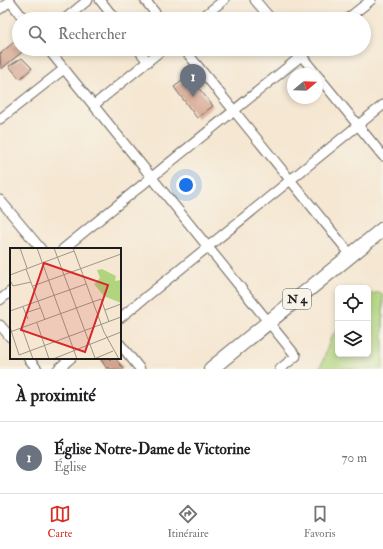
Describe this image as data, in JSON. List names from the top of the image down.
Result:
{
  "streets": {
    "main road": ["N 4"]
  },
  "north": "right",
  "page": {
    "search": "Rechercher",
    "pins": "1",
    "heading": "À proximité",
    "list": [
      {
        "mark": "1",
        "name": "Église Notre-Dame de Victorine",
        "note": "Église",
        "value": "70 m"
      }
    ],
    "nav": ["Carte", "Itinéraire", "Favoris"]
  }
}
